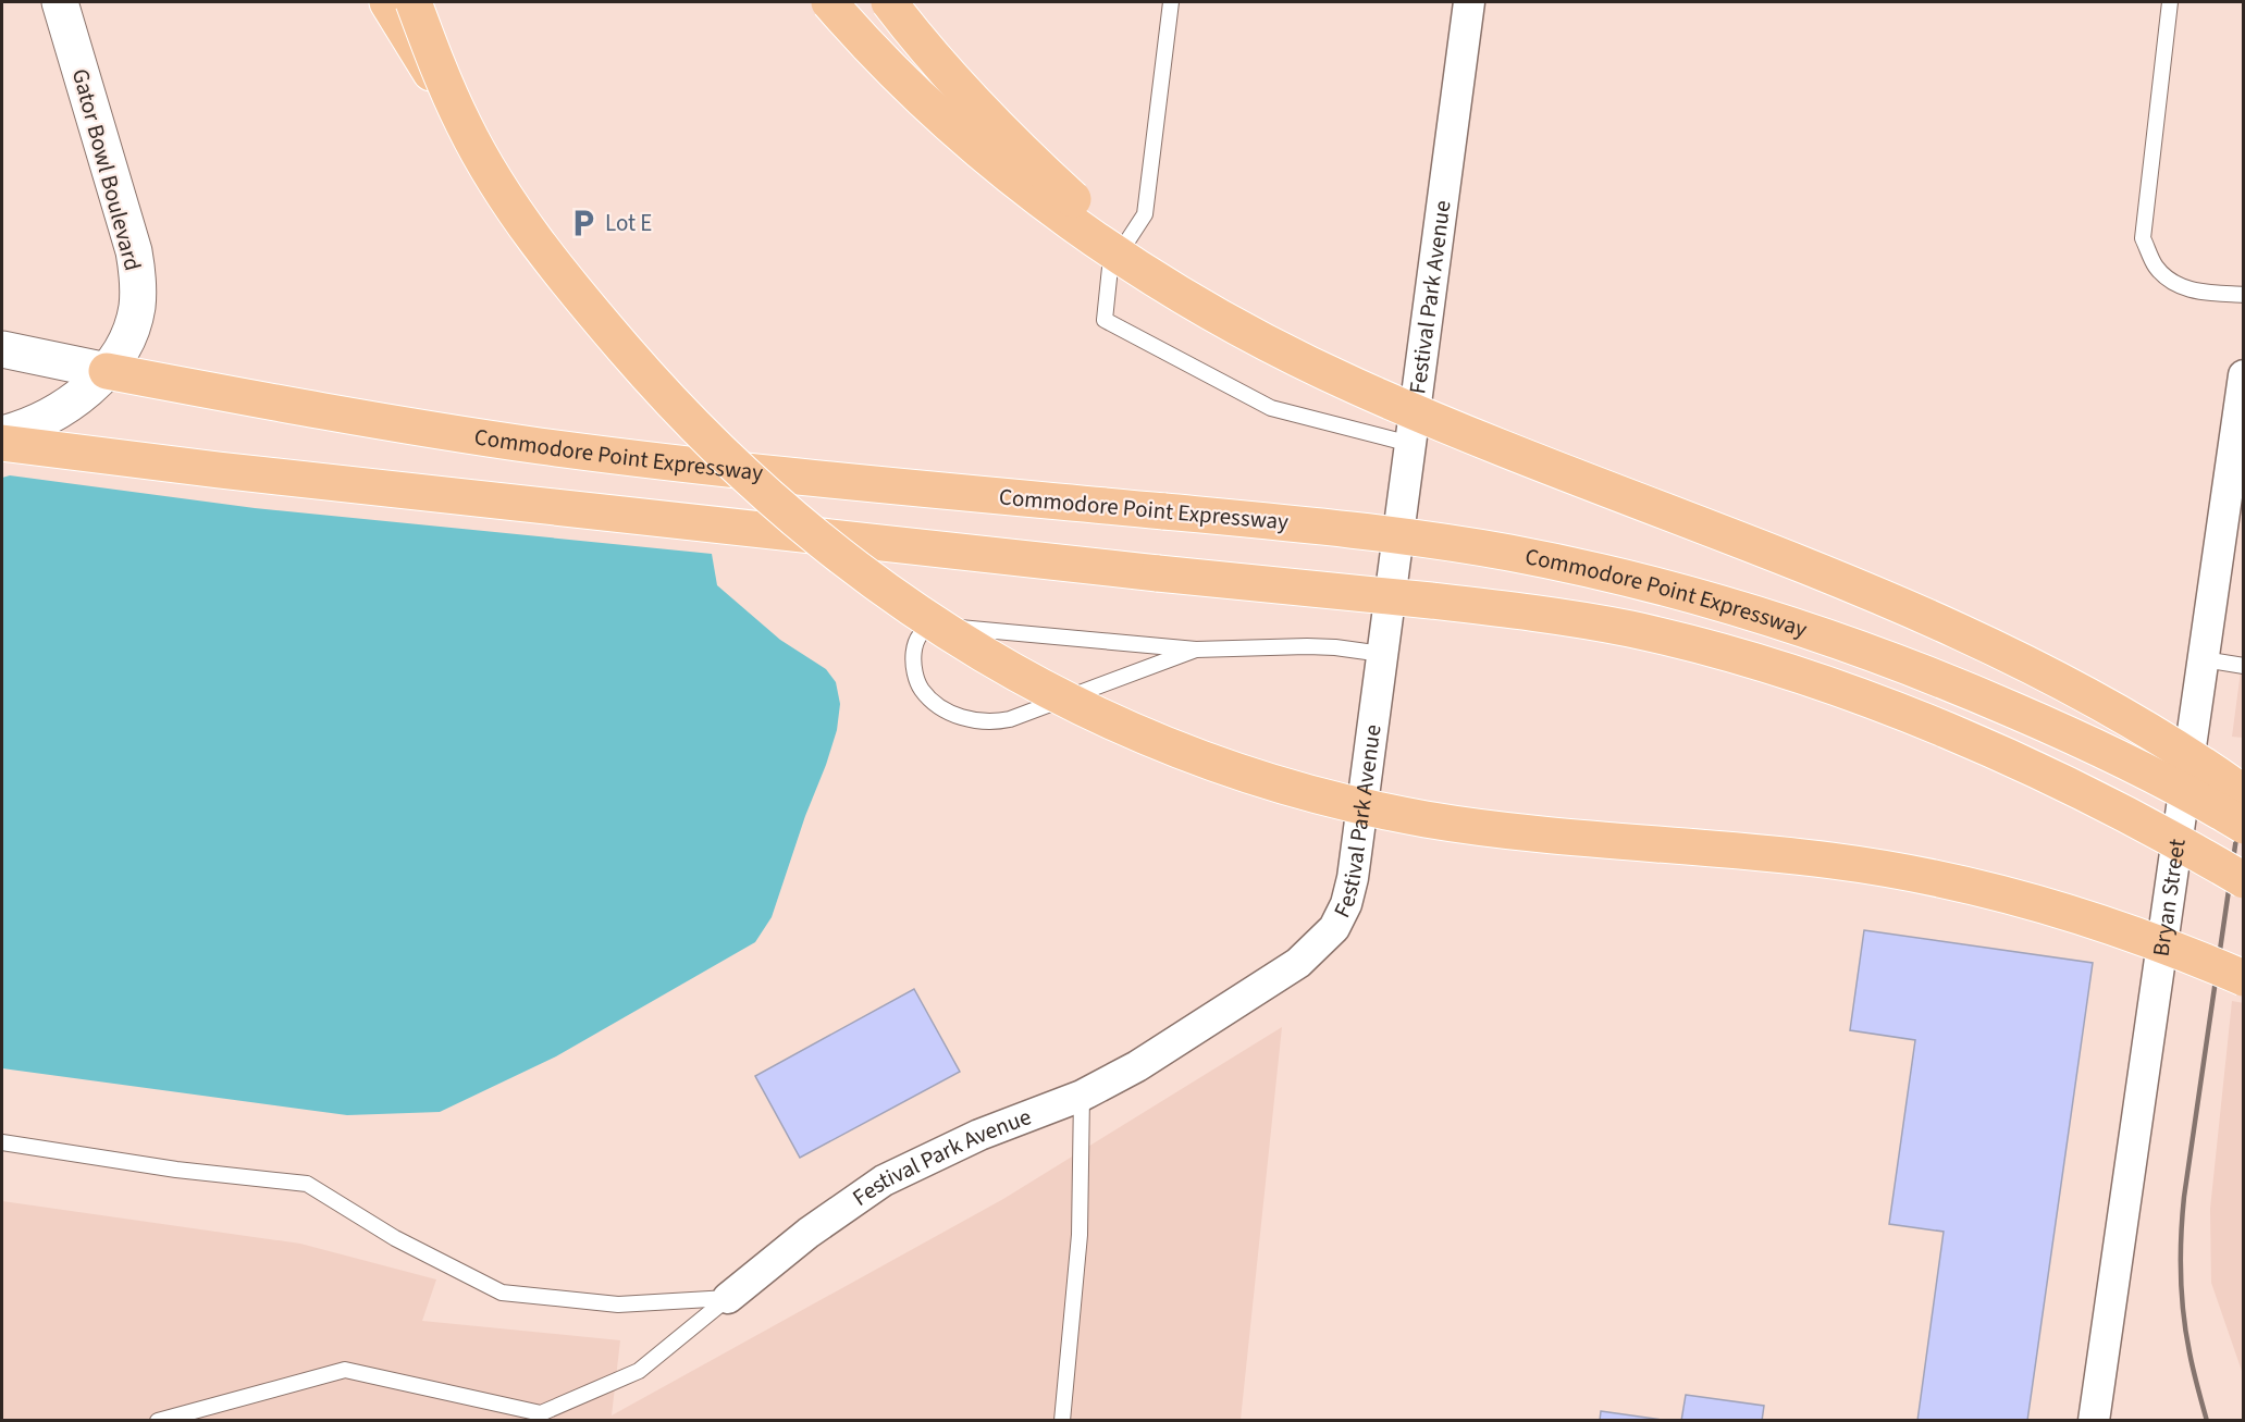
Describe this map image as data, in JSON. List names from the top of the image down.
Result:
{
  "streets": {
    "highway": ["Commodore Point Expressway"],
    "street": ["Gator Bowl Boulevard", "Festival Park Avenue", "Bryan Street"]
  },
  "crossings": [
    ["Gator Bowl Boulevard", "Commodore Point Expressway"]
  ],
  "places": {
    "parking": ["Lot E"]
  }
}
